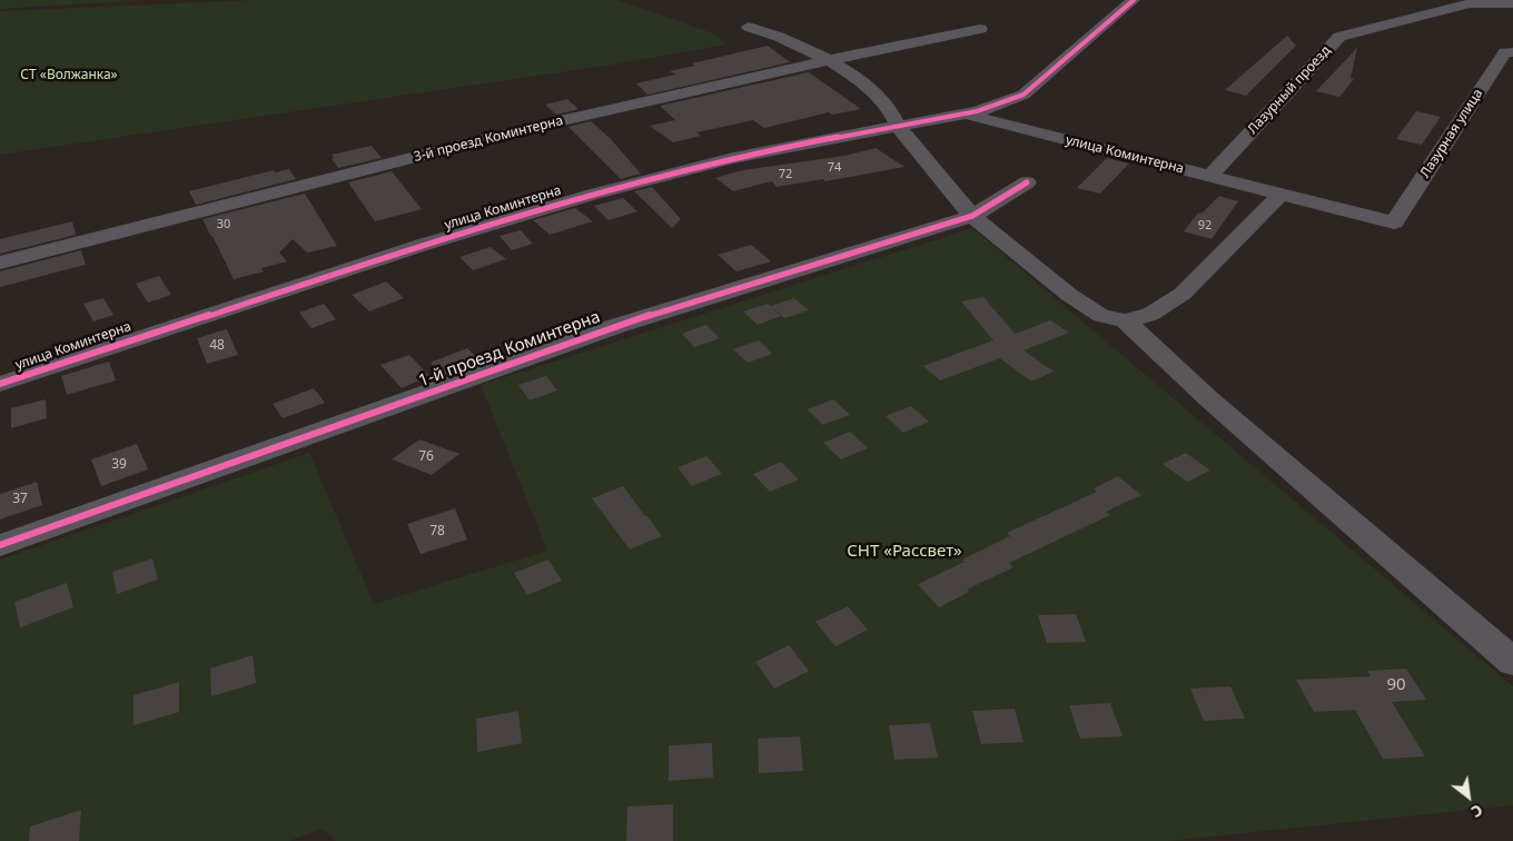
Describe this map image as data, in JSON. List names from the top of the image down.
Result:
{
  "streets": {
    "street": [
      "Лазурный проезд",
      "Лазурная улица",
      "3-й проезд Коминтерна",
      "улица Коминтерна",
      "1-й проезд Коминтерна"
    ]
  },
  "crossings": [
    ["Лазурный проезд", "улица Коминтерна"],
    ["Лазурная улица", "улица Коминтерна"]
  ],
  "parks": ["СТ «Волжанка»", "СНТ «Рассвет»"],
  "house_numbers": [
    "74",
    "72",
    "30",
    "92",
    "48",
    "76",
    "39",
    "37",
    "78",
    "90"
  ],
  "north": "bottom right"
}
